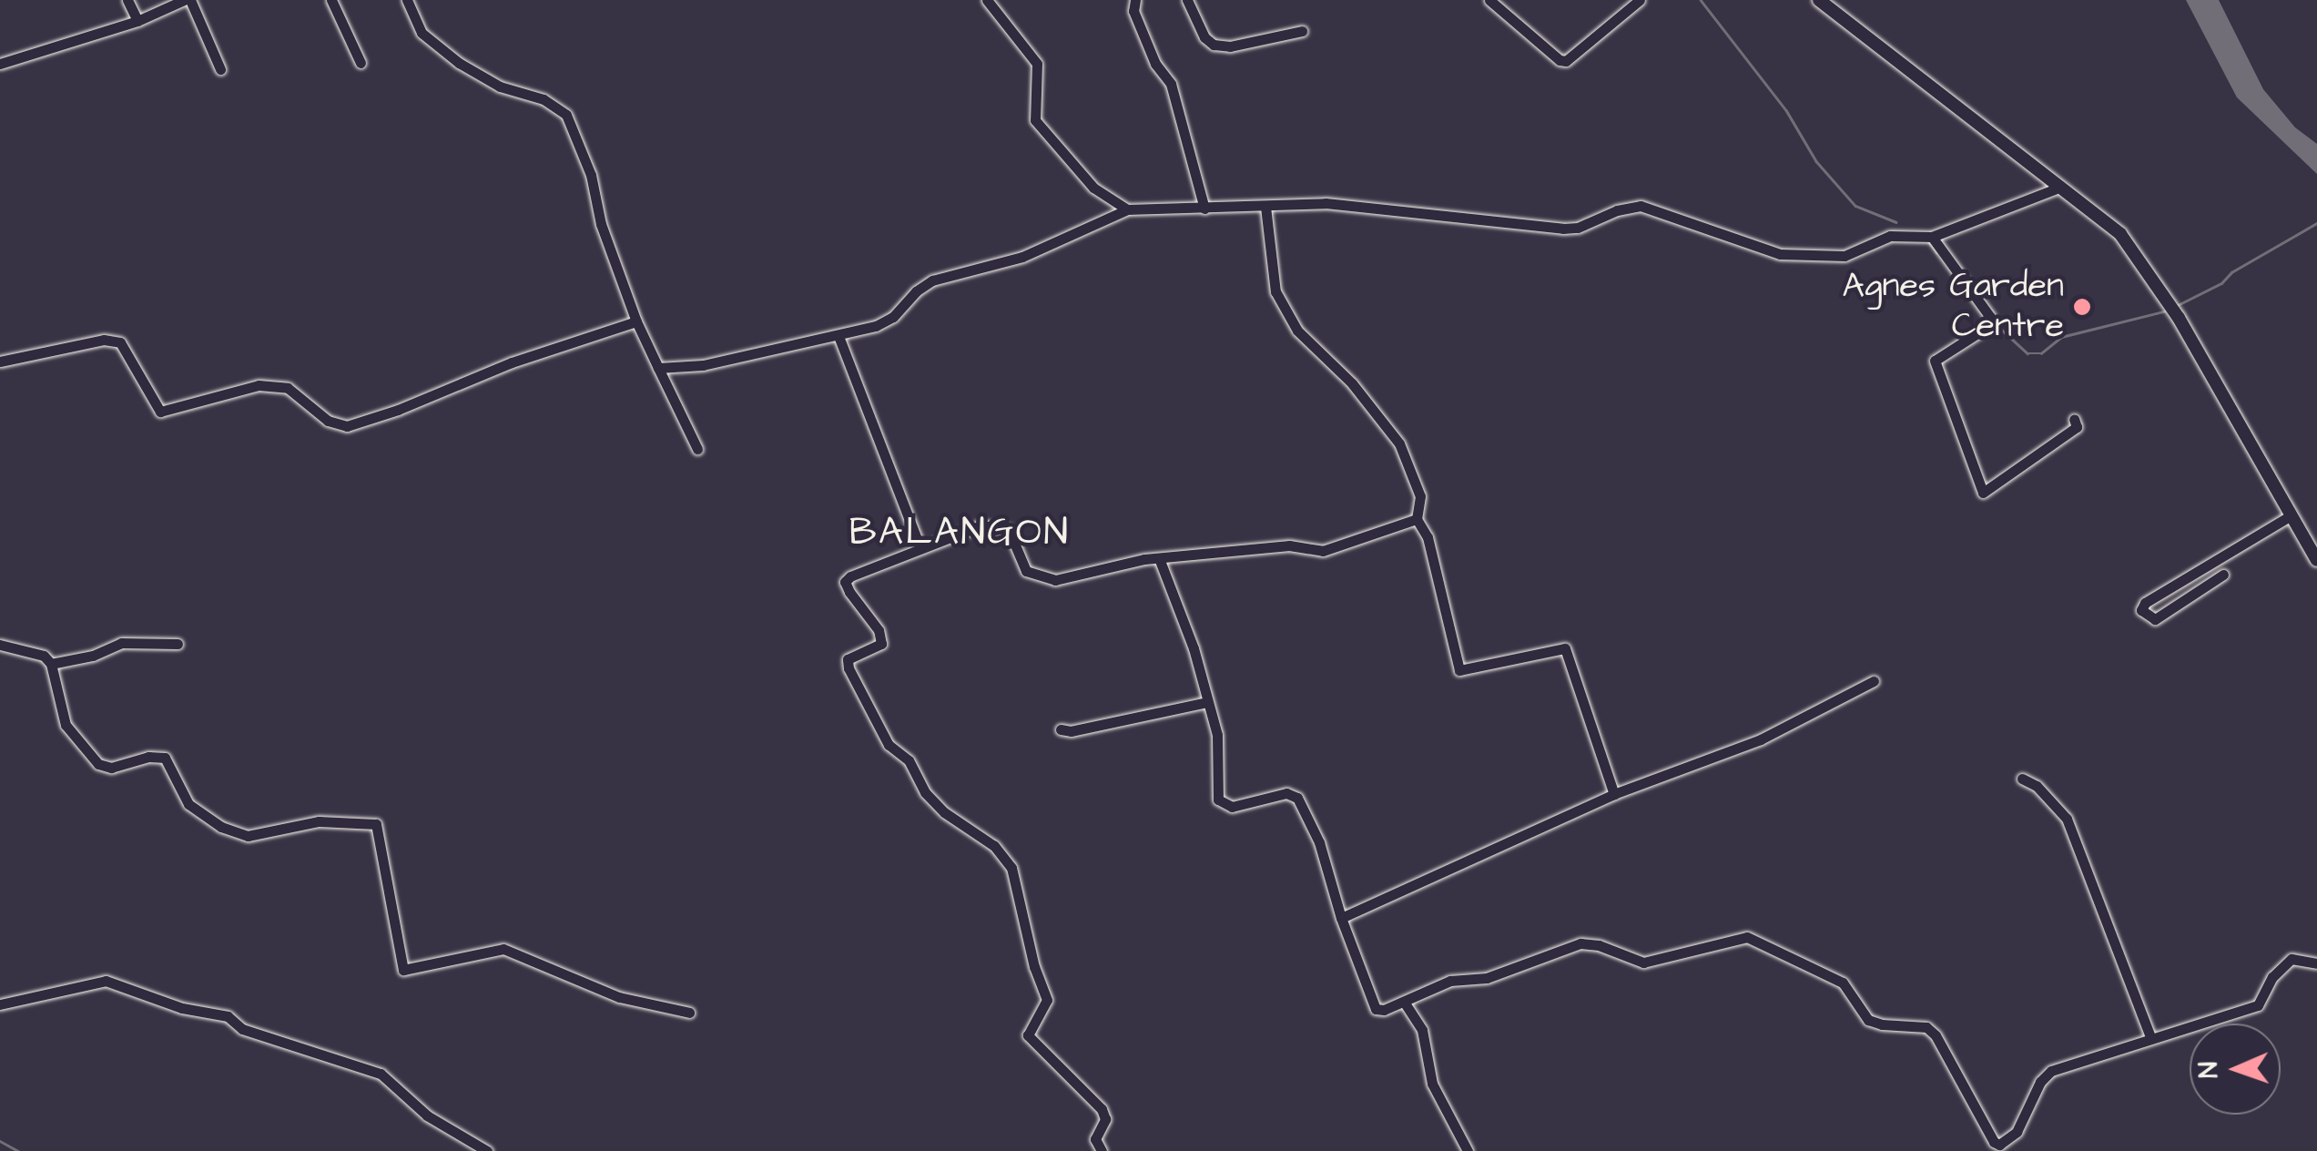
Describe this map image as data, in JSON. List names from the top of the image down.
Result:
{
  "districts": ["BALANGON"],
  "places": ["Agnes Garden Centre"],
  "north": "left"
}
